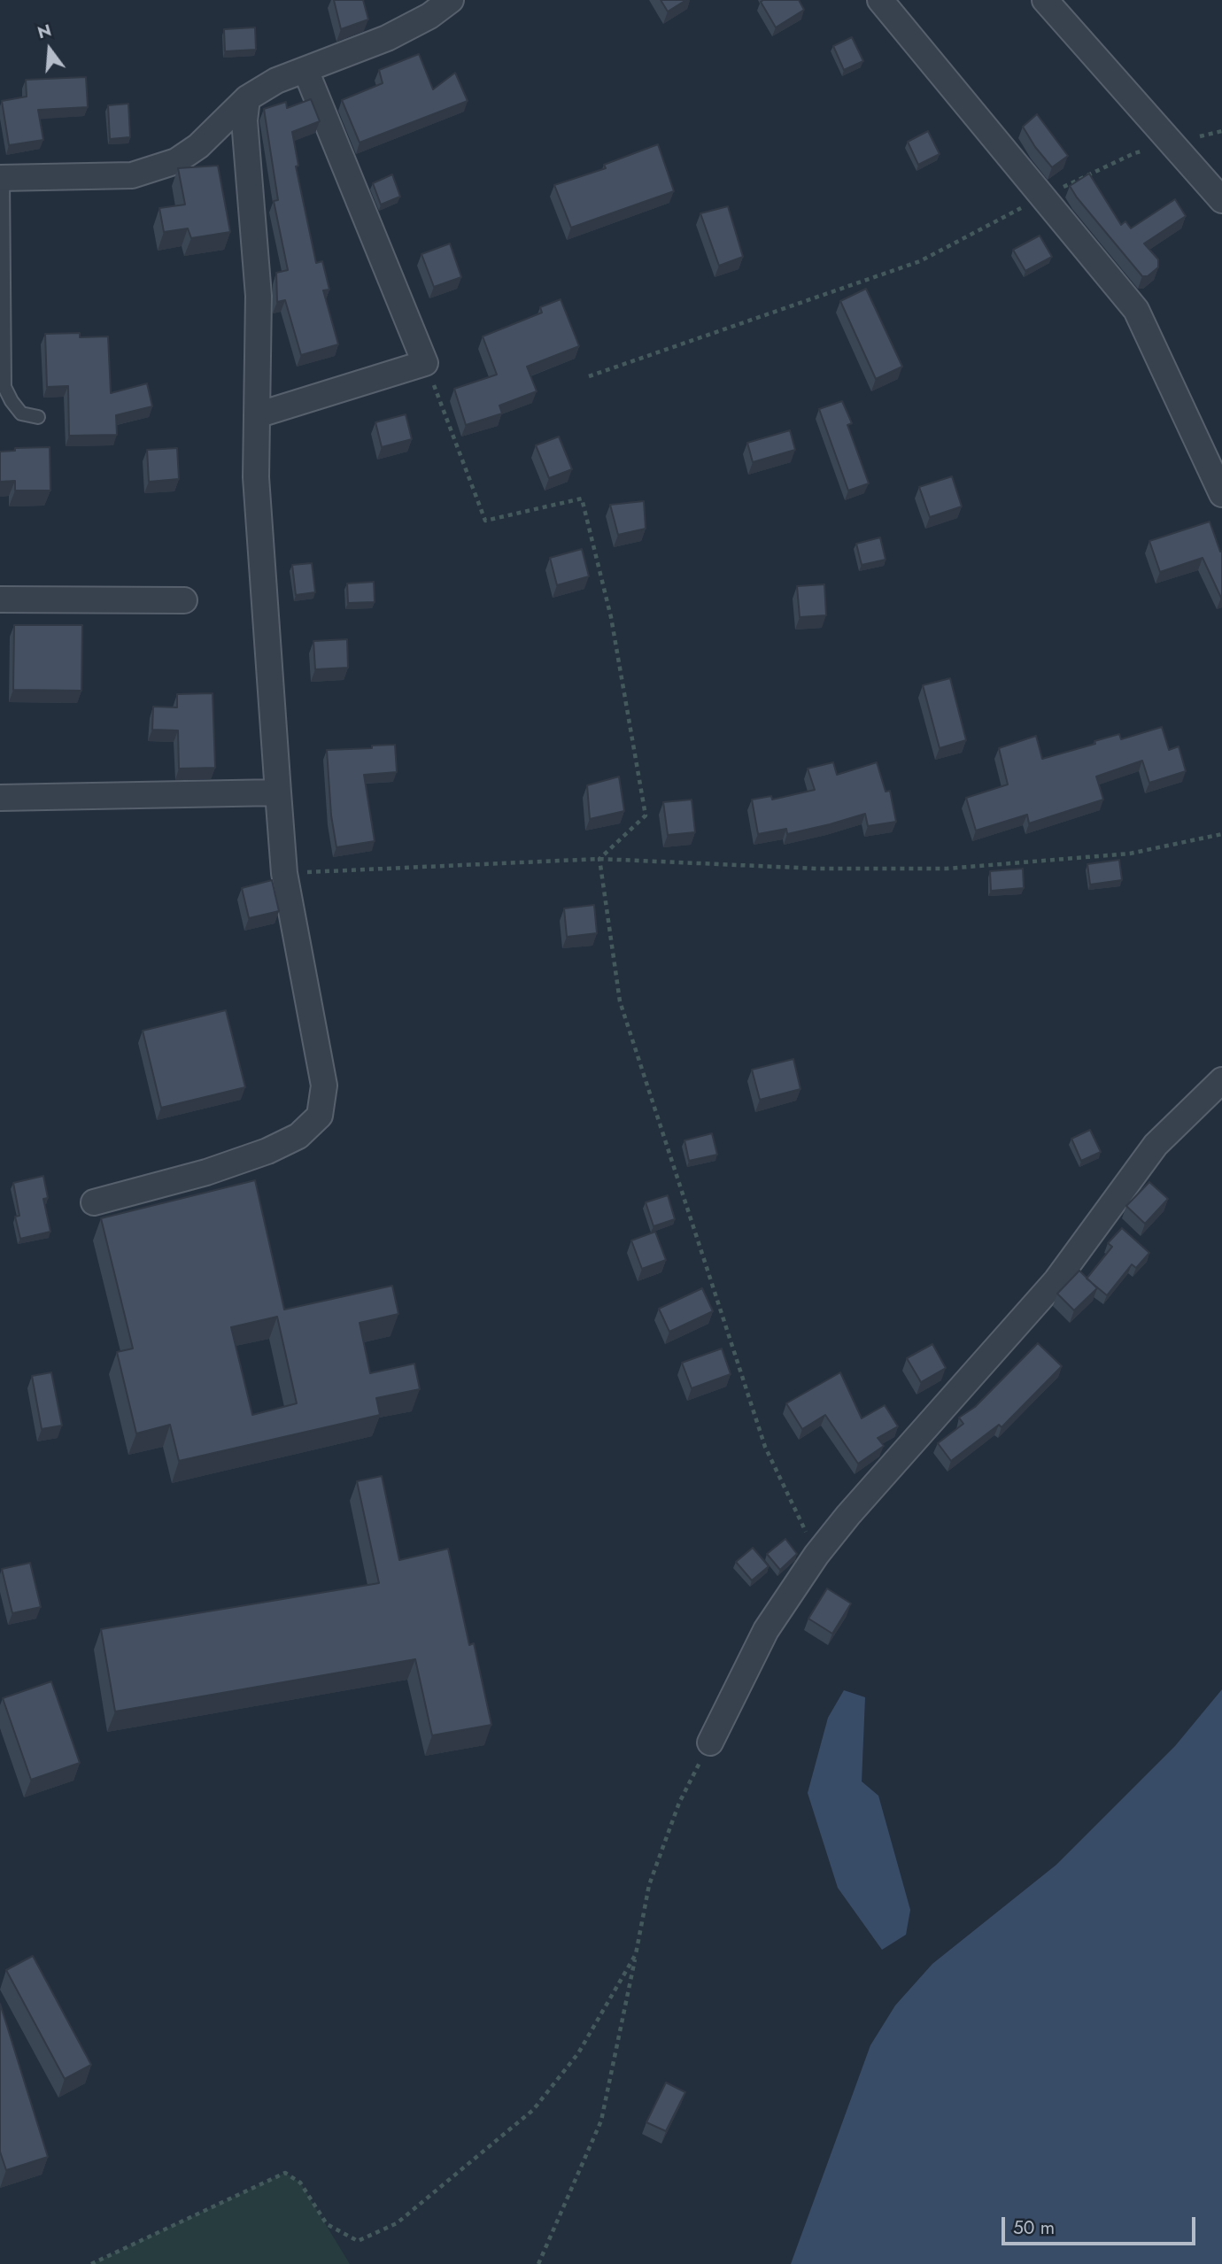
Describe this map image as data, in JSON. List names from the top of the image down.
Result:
{
  "scale_bar": "50 m",
  "north": "top"
}
